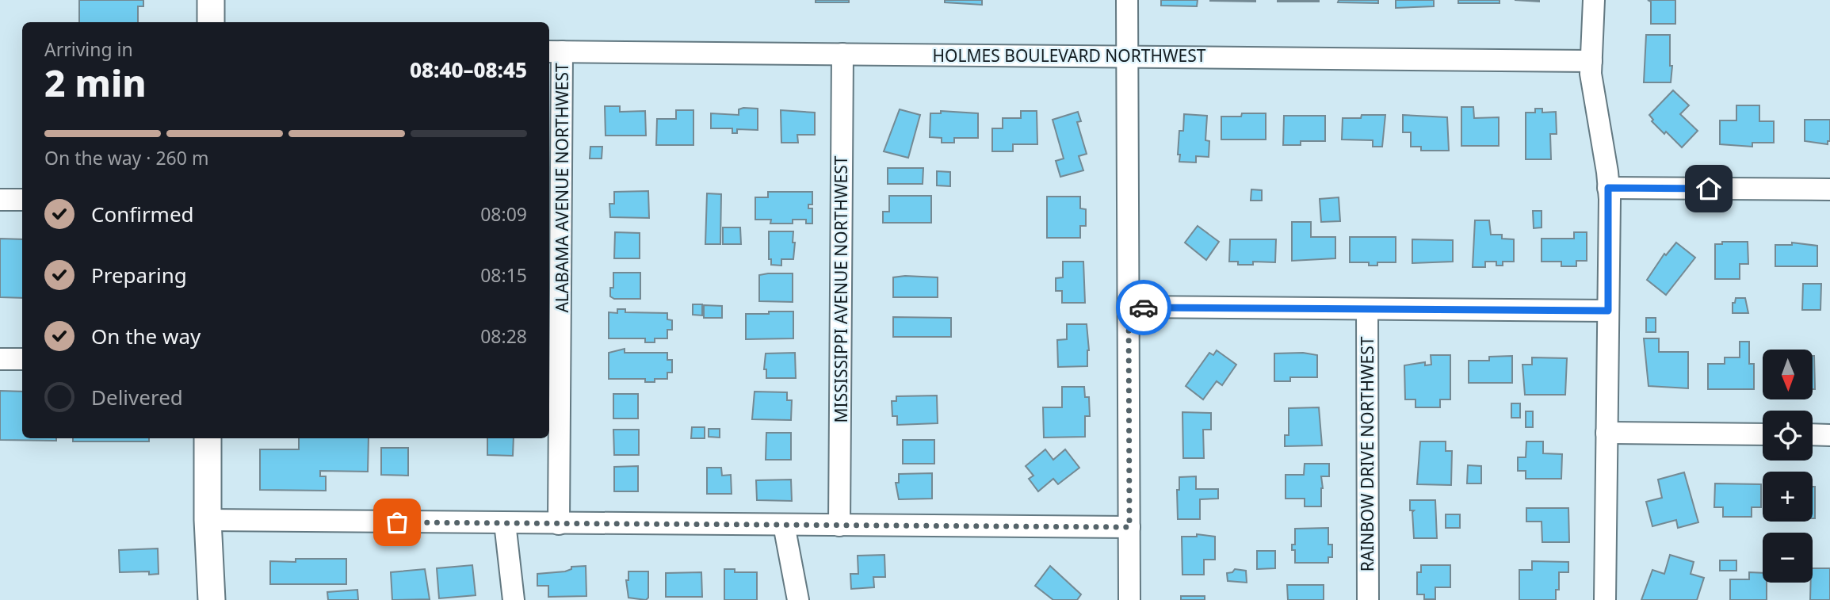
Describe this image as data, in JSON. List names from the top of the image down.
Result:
{
  "streets": {
    "street": [
      "HOLMES BOULEVARD NORTHWEST",
      "ALABAMA AVENUE NORTHWEST",
      "MISSISSIPPI AVENUE NORTHWEST",
      "RAINBOW DRIVE NORTHWEST"
    ]
  },
  "crossings": [
    ["HOLMES BOULEVARD NORTHWEST", "ALABAMA AVENUE NORTHWEST"],
    ["HOLMES BOULEVARD NORTHWEST", "MISSISSIPPI AVENUE NORTHWEST"]
  ],
  "north": "bottom",
  "page": {
    "heading": ["2 min", "Arriving in", "08:40–08:45"],
    "bar": "On the way · 260 m",
    "list": [
      ["Confirmed", "08:09"],
      ["Preparing", "08:15"],
      ["On the way", "08:28"],
      "Delivered"
    ],
    "map_buttons": ["+", "−"]
  }
}
